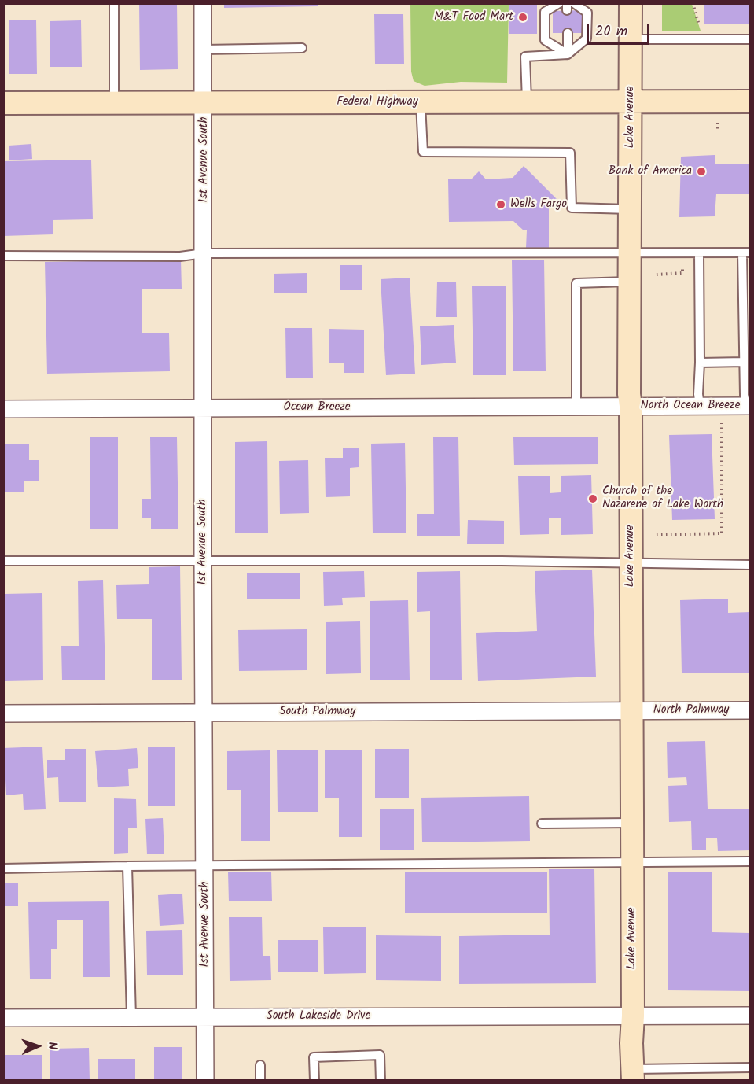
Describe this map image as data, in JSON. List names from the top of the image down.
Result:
{
  "streets": {
    "main road": ["Federal Highway", "Lake Avenue"],
    "street": [
      "1st Avenue South",
      "North Ocean Breeze",
      "Ocean Breeze",
      "North Palmway",
      "South Palmway",
      "South Lakeside Drive"
    ]
  },
  "crossings": [
    ["Federal Highway", "Lake Avenue"],
    ["Federal Highway", "1st Avenue South"],
    ["Lake Avenue", "North Ocean Breeze"],
    ["Lake Avenue", "Ocean Breeze"],
    ["Lake Avenue", "North Palmway"],
    ["Lake Avenue", "South Palmway"],
    ["Lake Avenue", "South Lakeside Drive"],
    ["1st Avenue South", "Ocean Breeze"],
    ["1st Avenue South", "South Palmway"],
    ["1st Avenue South", "South Lakeside Drive"],
    ["North Ocean Breeze", "Ocean Breeze"],
    ["North Palmway", "South Palmway"]
  ],
  "places": [
    "M&T Food Mart",
    "Bank of America",
    "Wells Fargo",
    "Church of the Nazarene of Lake Worth"
  ],
  "scale_bar": "20 m",
  "north": "right"
}
